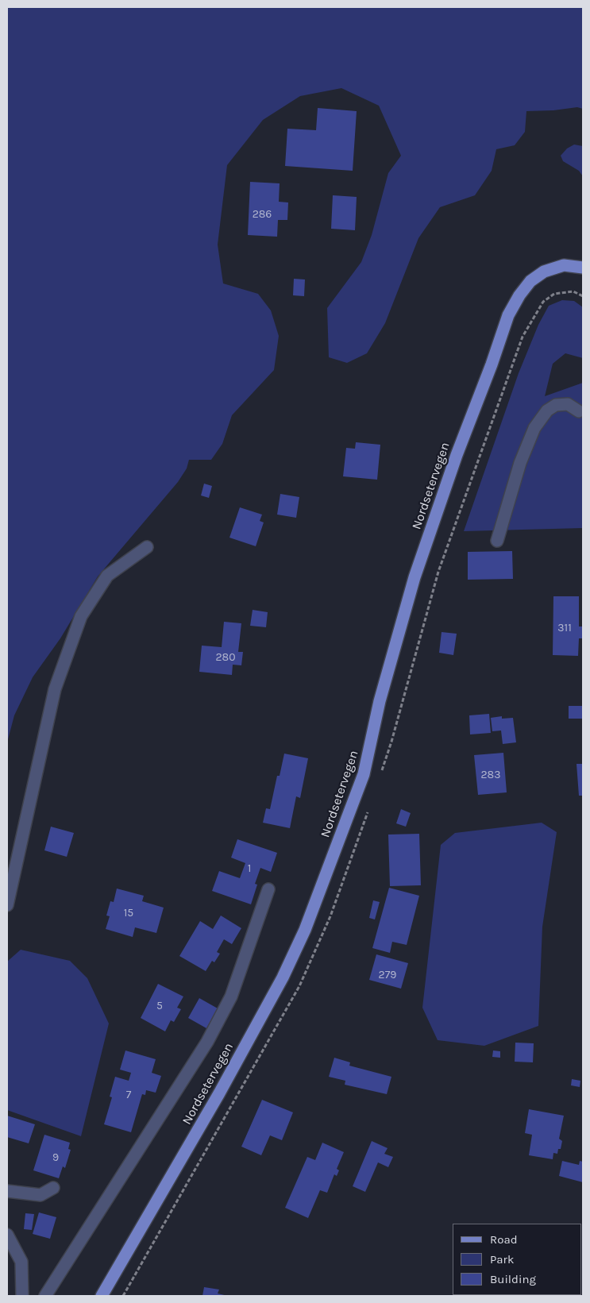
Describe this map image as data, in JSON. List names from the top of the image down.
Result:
{
  "streets": {
    "main road": ["Nordsetervegen"]
  },
  "house_numbers": [
    "286",
    "311",
    "280",
    "283",
    "1",
    "15",
    "279",
    "5",
    "7",
    "9"
  ],
  "legend": ["Road", "Park", "Building"]
}
